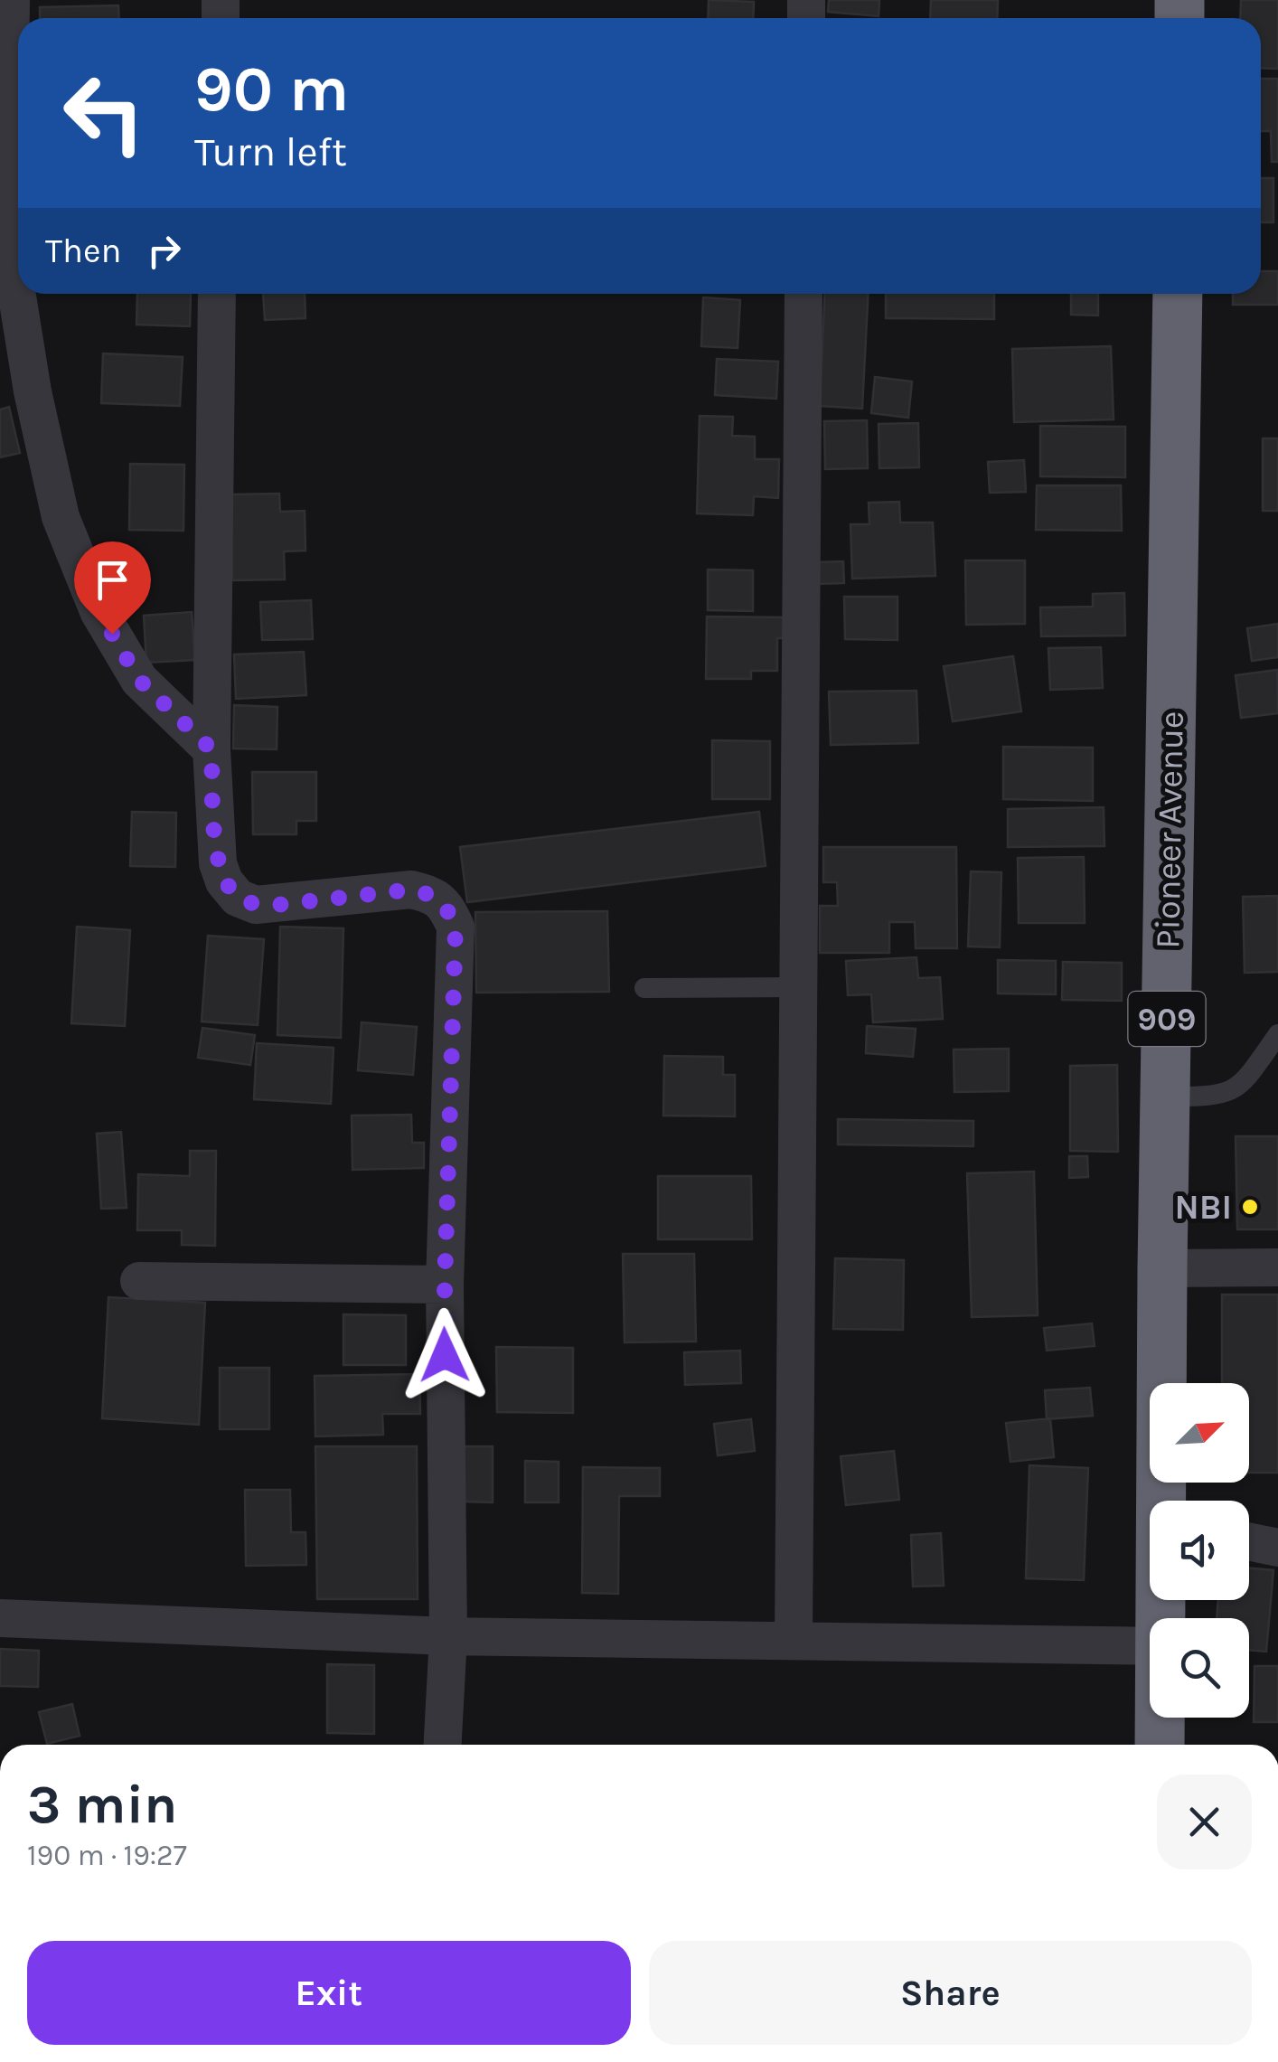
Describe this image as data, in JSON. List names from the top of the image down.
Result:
{
  "streets": {
    "highway": ["Pioneer Avenue", "909"]
  },
  "places": ["NBI"],
  "north": "top right",
  "page": {
    "turn": ["90 m", "Turn left"],
    "then": "Then",
    "heading": ["3 min", "190 m · 19:27"],
    "buttons": ["Exit", "Share"]
  }
}
